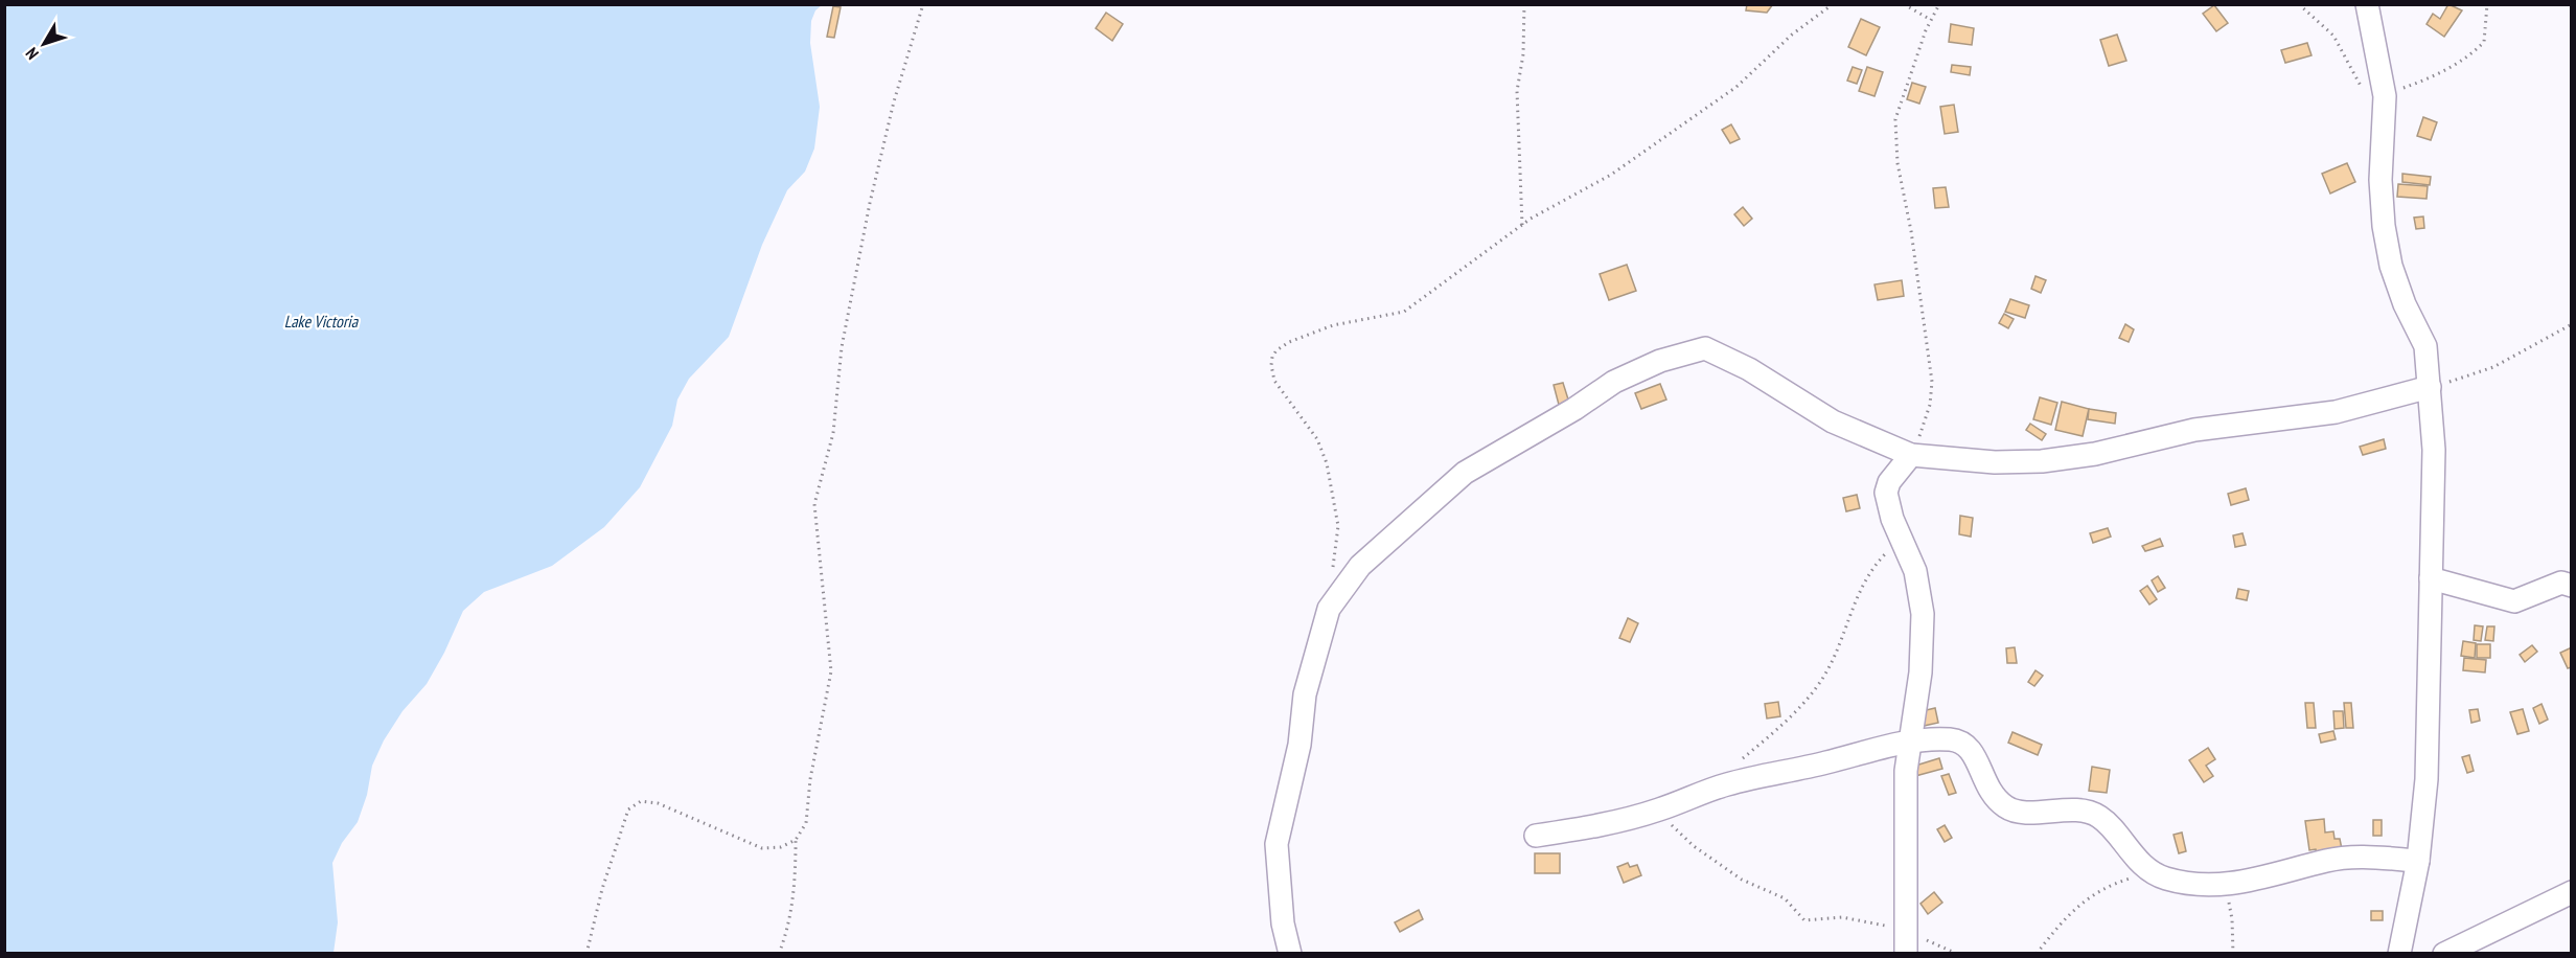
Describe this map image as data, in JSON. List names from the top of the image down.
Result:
{
  "water": ["Lake Victoria"],
  "north": "bottom left"
}
